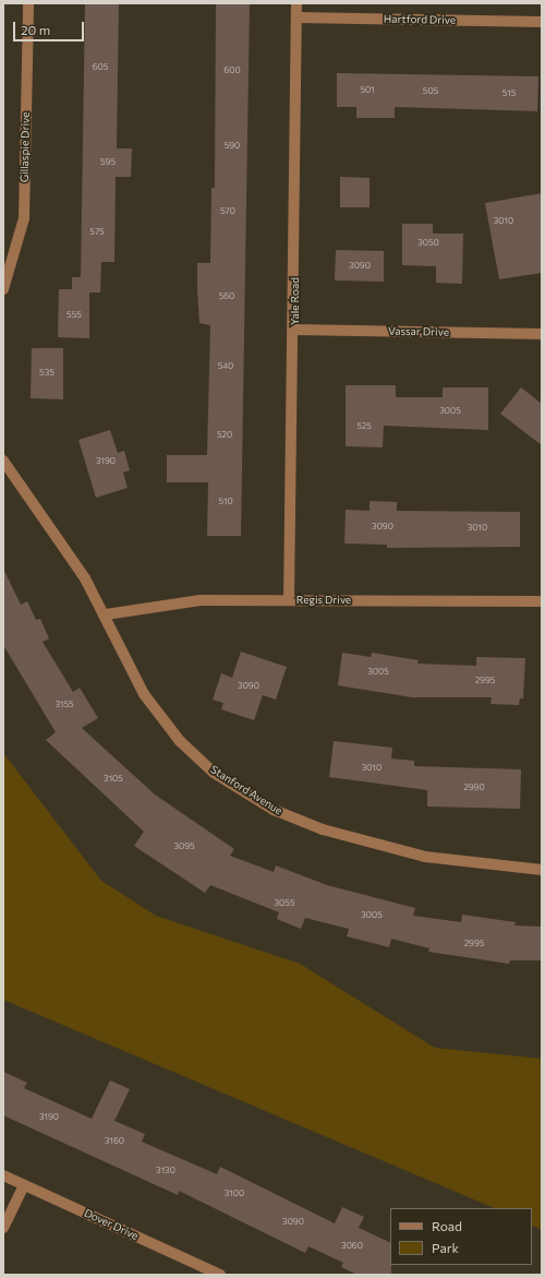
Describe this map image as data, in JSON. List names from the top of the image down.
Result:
{
  "streets": {
    "street": [
      "Hartford Drive",
      "Gillaspie Drive",
      "Yale Road",
      "Vassar Drive",
      "Regis Drive",
      "Stanford Avenue",
      "Dover Drive"
    ]
  },
  "crossings": [
    ["Hartford Drive", "Yale Road"],
    ["Yale Road", "Vassar Drive"],
    ["Yale Road", "Regis Drive"],
    ["Regis Drive", "Stanford Avenue"]
  ],
  "house_numbers": [
    "605",
    "600",
    "501",
    "505",
    "515",
    "590",
    "595",
    "570",
    "3010",
    "575",
    "3050",
    "3090",
    "560",
    "555",
    "540",
    "535",
    "3005",
    "525",
    "520",
    "3190",
    "510",
    "3090",
    "3010",
    "3005",
    "2995",
    "3090",
    "3155",
    "3010",
    "3105",
    "2990",
    "3095",
    "3055",
    "3005",
    "2995",
    "3190",
    "3160",
    "3130",
    "3100",
    "3090",
    "3060"
  ],
  "legend": ["Road", "Park"],
  "scale_bar": "20 m"
}
